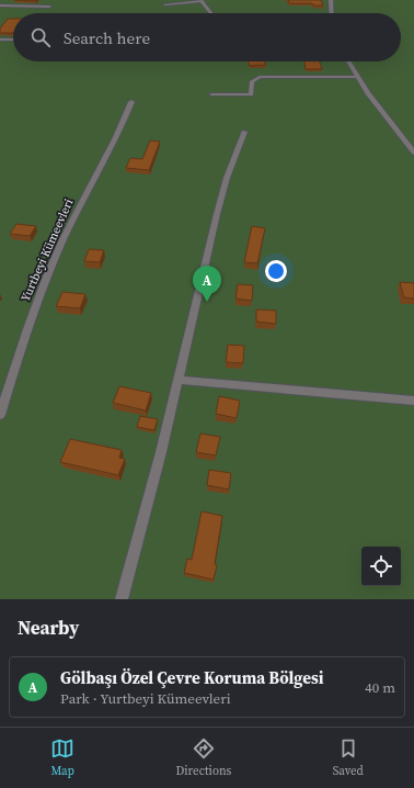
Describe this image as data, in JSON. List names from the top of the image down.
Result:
{
  "streets": {
    "street": ["Yurtbeyi Kümeevleri"]
  },
  "page": {
    "search": "Search here",
    "pins": "A",
    "heading": "Nearby",
    "list": [
      {
        "mark": "A",
        "name": "Gölbaşı Özel Çevre Koruma Bölgesi",
        "note": "Park · Yurtbeyi Kümeevleri",
        "value": "40 m"
      }
    ],
    "nav": ["Map", "Directions", "Saved"]
  }
}
